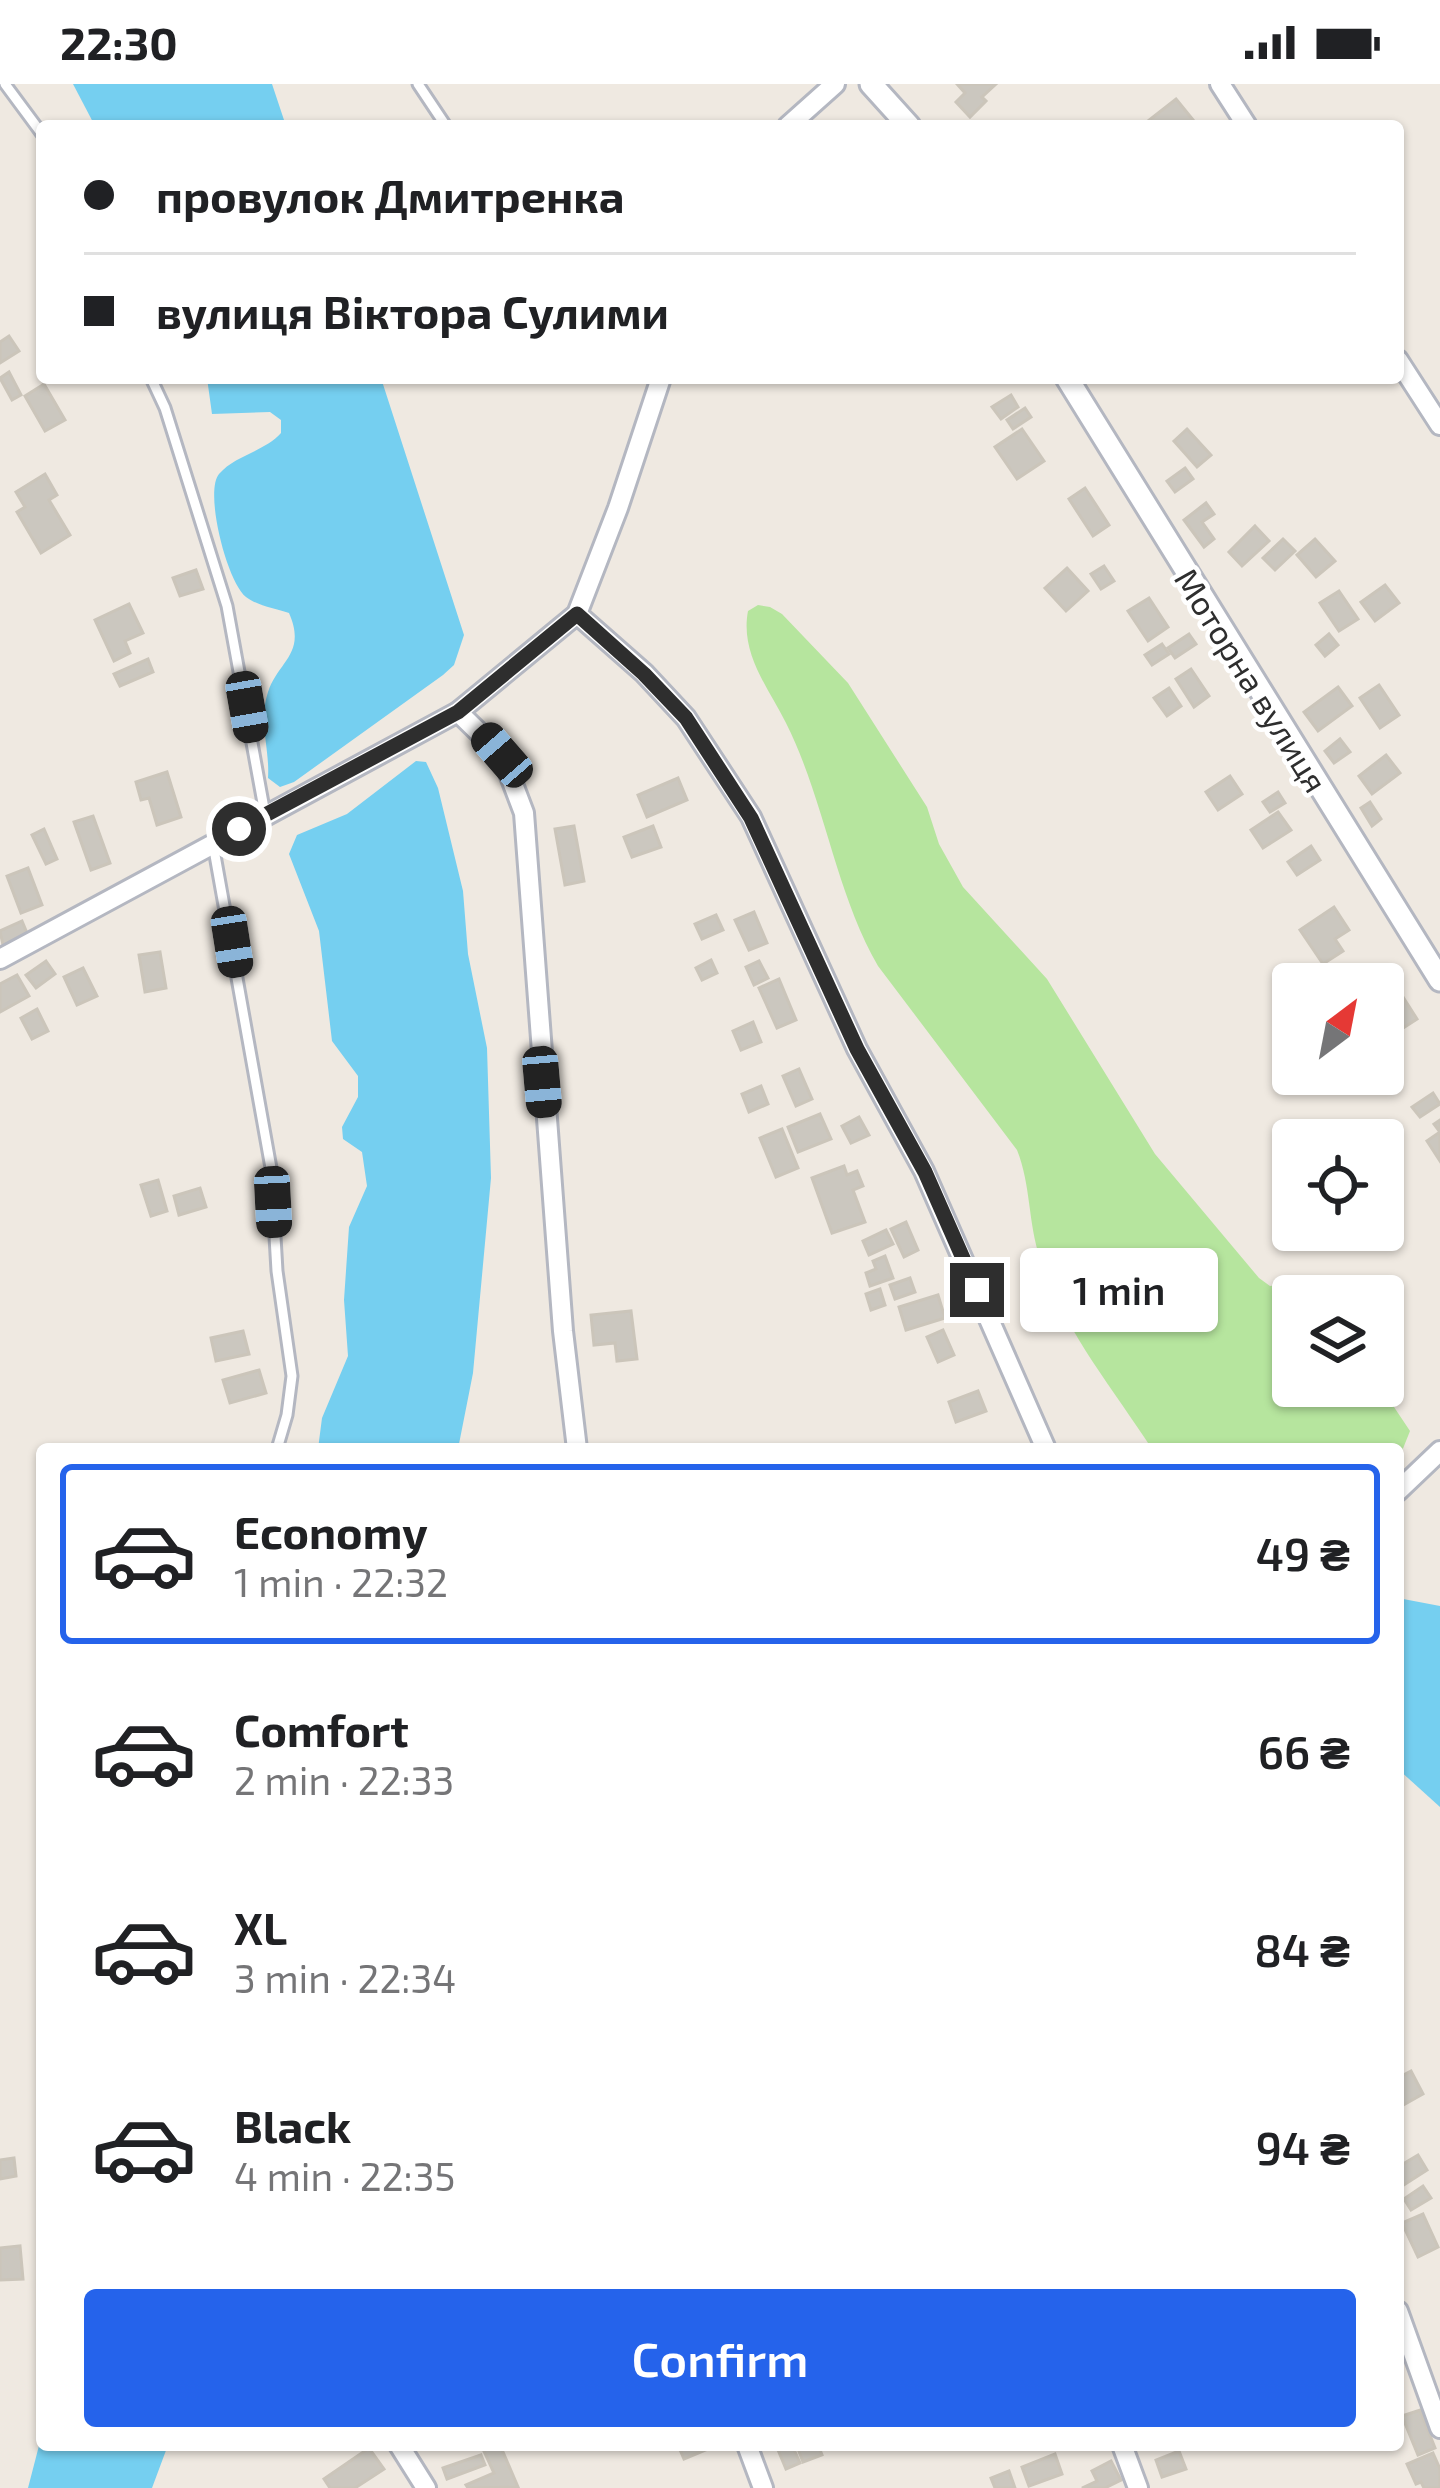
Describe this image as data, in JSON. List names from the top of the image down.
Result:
{
  "streets": {
    "street": ["Моторна вулиця"]
  },
  "north": "top right",
  "page": {
    "status": "22:30",
    "banner": ["провулок Дмитренка", "вулиця Віктора Сулими"],
    "bubble": "1 min",
    "list": [
      {
        "name": "Economy",
        "note": "1 min · 22:32",
        "value": "49 ₴"
      },
      {
        "name": "Comfort",
        "note": "2 min · 22:33",
        "value": "66 ₴"
      },
      {
        "name": "XL",
        "note": "3 min · 22:34",
        "value": "84 ₴"
      },
      {
        "name": "Black",
        "note": "4 min · 22:35",
        "value": "94 ₴"
      }
    ],
    "buttons": "Confirm"
  }
}
